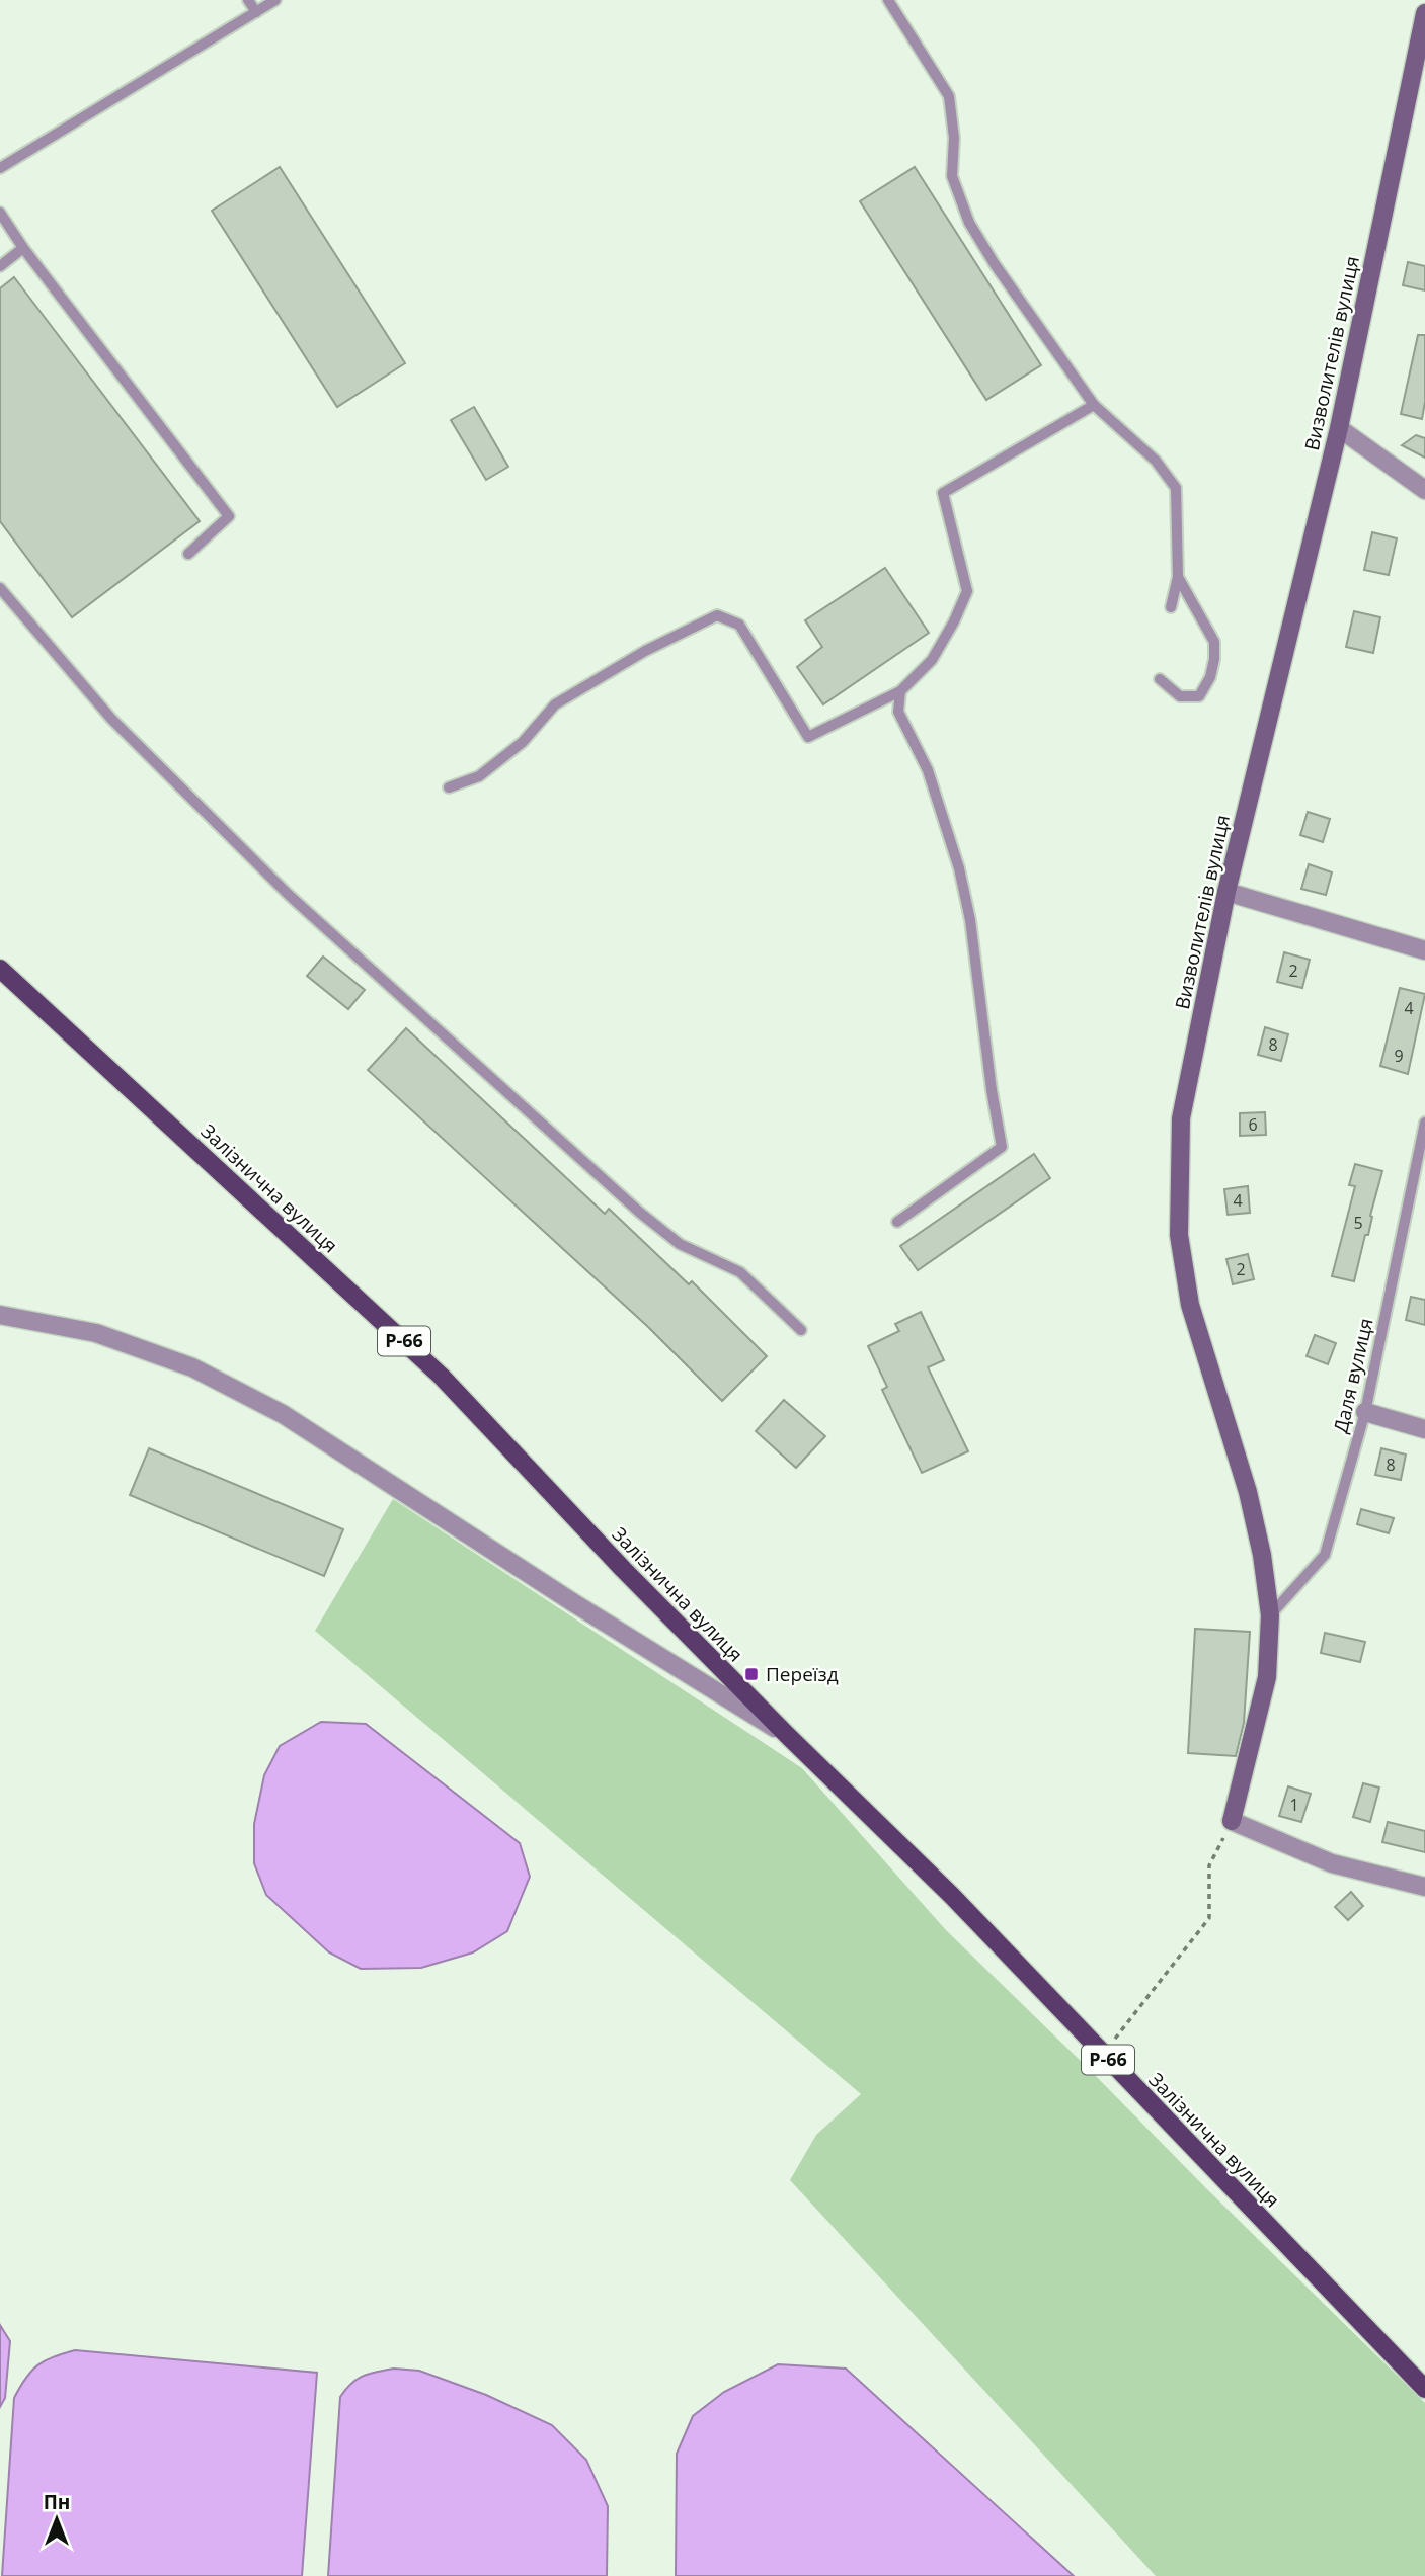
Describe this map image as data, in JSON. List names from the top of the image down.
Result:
{
  "streets": {
    "main road": ["Залізнична вулиця", "Р-66"],
    "street": ["Визволителів вулиця"],
    "lane": ["Даля вулиця"]
  },
  "crossings": [
    ["Визволителів вулиця", "Даля вулиця"]
  ],
  "places": {
    "transit": ["Переїзд"]
  },
  "house_numbers": [
    "2",
    "4",
    "8",
    "9",
    "6",
    "4",
    "5",
    "2",
    "8",
    "1"
  ],
  "north": "top"
}
